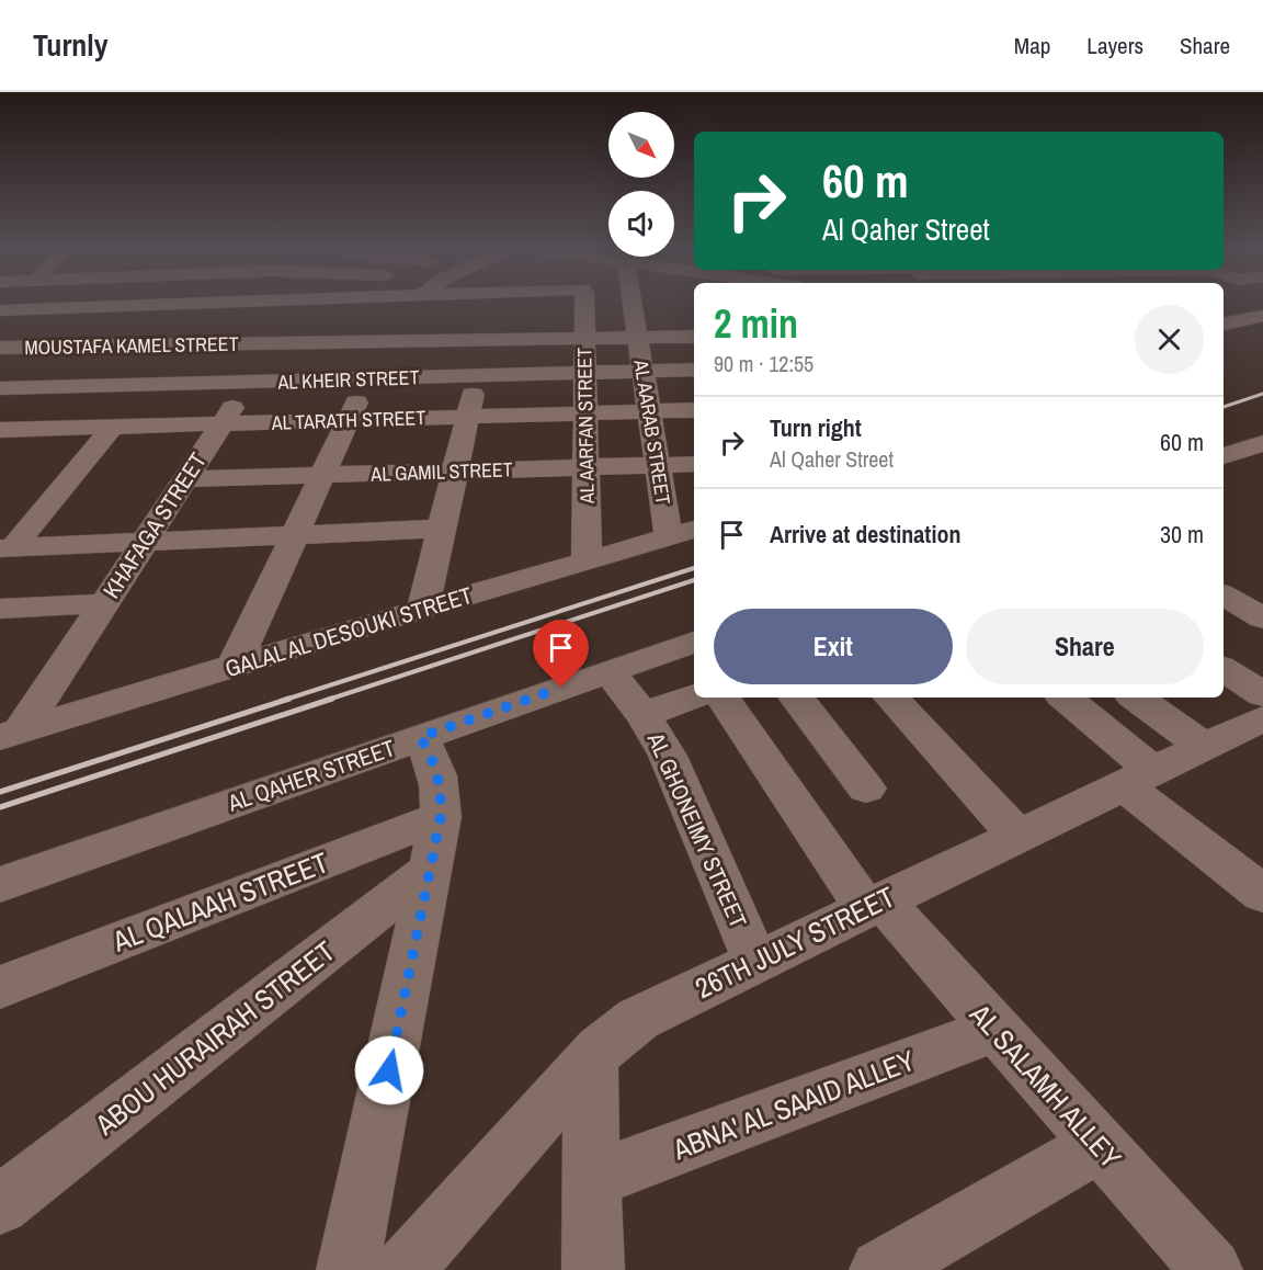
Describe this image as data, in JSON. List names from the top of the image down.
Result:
{
  "streets": {
    "street": [
      "MOUSTAFA KAMEL STREET",
      "AL KHEIR STREET",
      "AL TARATH STREET",
      "AL AARFAN STREET",
      "AL AARAB STREET",
      "AL GAMIL STREET",
      "KHAFAGA STREET",
      "GALAL AL DESOUKI STREET",
      "AL QAHER STREET",
      "AL GHONEIMY STREET",
      "AL QALAAH STREET",
      "26TH JULY STREET",
      "ABOU HURAIRAH STREET",
      "AL SALAMH ALLEY",
      "ABNA' AL SAAID ALLEY"
    ]
  },
  "crossings": [
    ["MOUSTAFA KAMEL STREET", "AL AARFAN STREET"],
    ["MOUSTAFA KAMEL STREET", "AL AARAB STREET"],
    ["MOUSTAFA KAMEL STREET", "KHAFAGA STREET"],
    ["AL KHEIR STREET", "AL AARFAN STREET"],
    ["AL KHEIR STREET", "AL AARAB STREET"],
    ["AL KHEIR STREET", "KHAFAGA STREET"],
    ["AL TARATH STREET", "AL AARFAN STREET"],
    ["AL TARATH STREET", "AL AARAB STREET"],
    ["AL TARATH STREET", "KHAFAGA STREET"],
    ["AL AARFAN STREET", "AL GAMIL STREET"],
    ["AL AARFAN STREET", "GALAL AL DESOUKI STREET"],
    ["AL AARAB STREET", "AL GAMIL STREET"],
    ["AL AARAB STREET", "GALAL AL DESOUKI STREET"],
    ["AL GAMIL STREET", "KHAFAGA STREET"],
    ["KHAFAGA STREET", "GALAL AL DESOUKI STREET"],
    ["AL QAHER STREET", "AL GHONEIMY STREET"],
    ["AL GHONEIMY STREET", "26TH JULY STREET"],
    ["26TH JULY STREET", "AL SALAMH ALLEY"],
    ["AL SALAMH ALLEY", "ABNA' AL SAAID ALLEY"]
  ],
  "north": "bottom right",
  "page": {
    "header": "Turnly",
    "nav": ["Map", "Layers", "Share"],
    "turn": ["60 m", "Al Qaher Street"],
    "heading": ["2 min", "90 m · 12:55"],
    "list": [
      {
        "name": "Turn right",
        "note": "Al Qaher Street",
        "value": "60 m"
      },
      {
        "name": "Arrive at destination",
        "value": "30 m"
      }
    ],
    "buttons": ["Exit", "Share"]
  }
}
